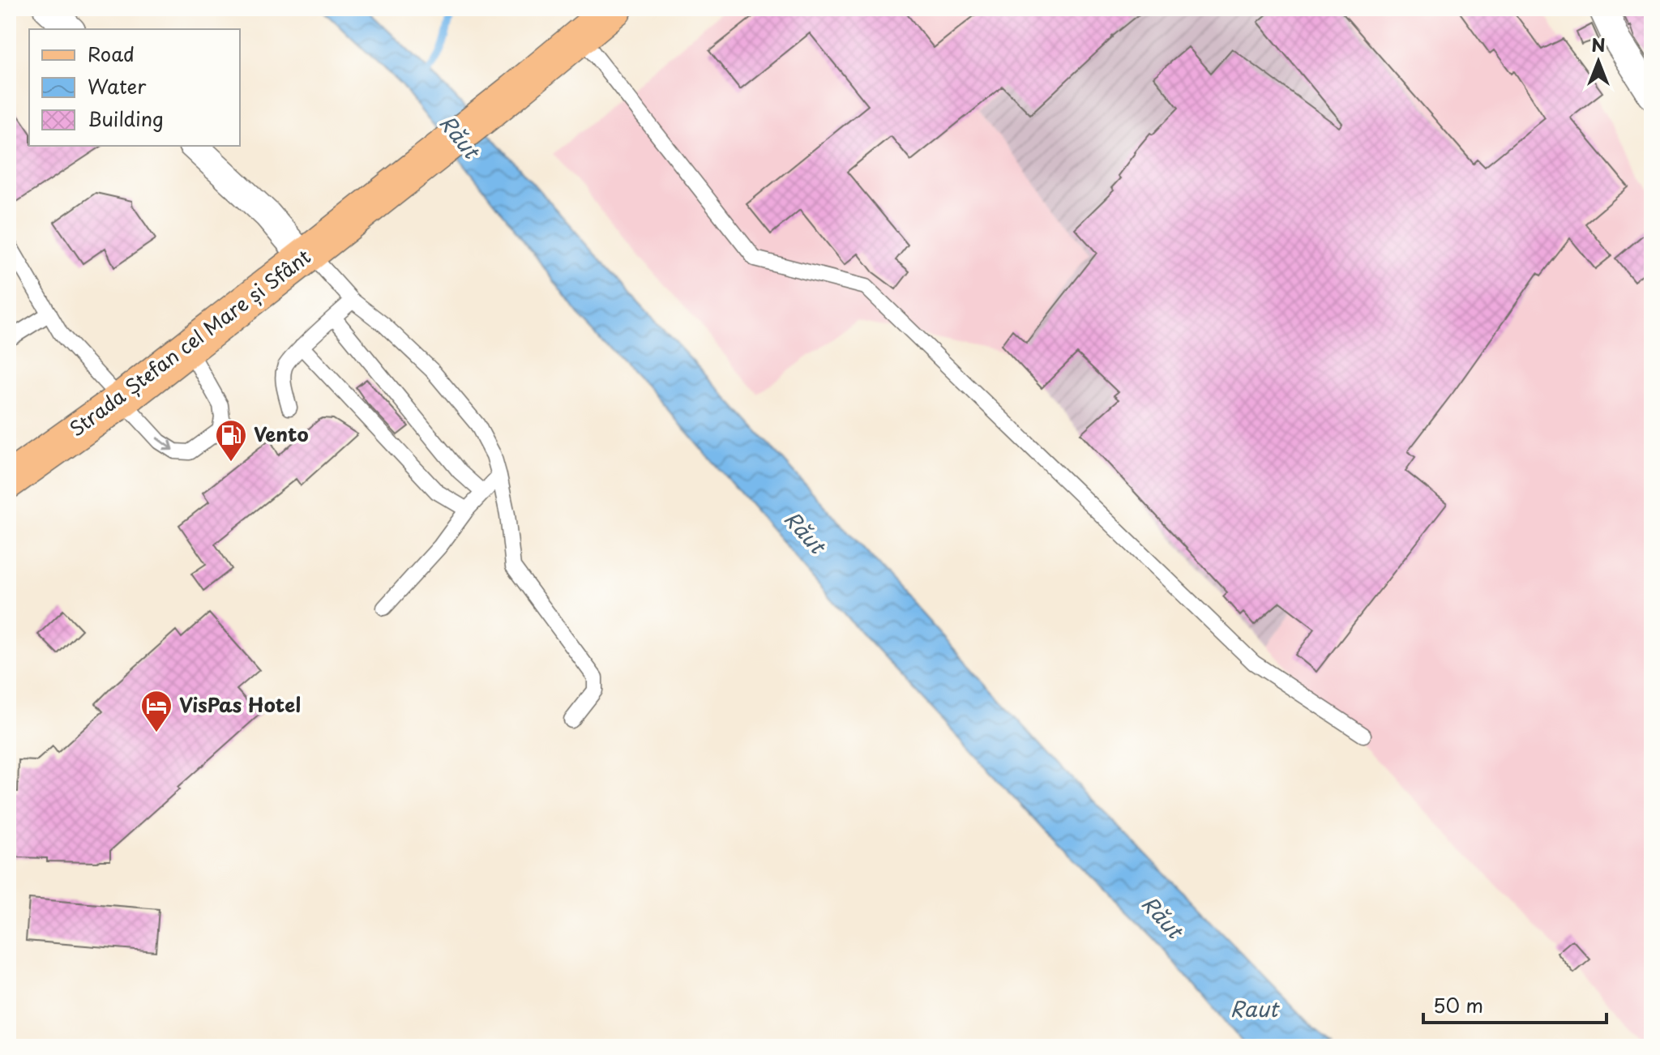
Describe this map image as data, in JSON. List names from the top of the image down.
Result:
{
  "streets": {
    "main road": ["Strada Ștefan cel Mare și Sfânt"]
  },
  "water": ["Răut", "Raut"],
  "places": {
    "fuel station": ["Vento"],
    "hotel": ["VisPas Hotel"]
  },
  "legend": ["Road", "Water", "Building"],
  "scale_bar": "50 m",
  "north": "top"
}
